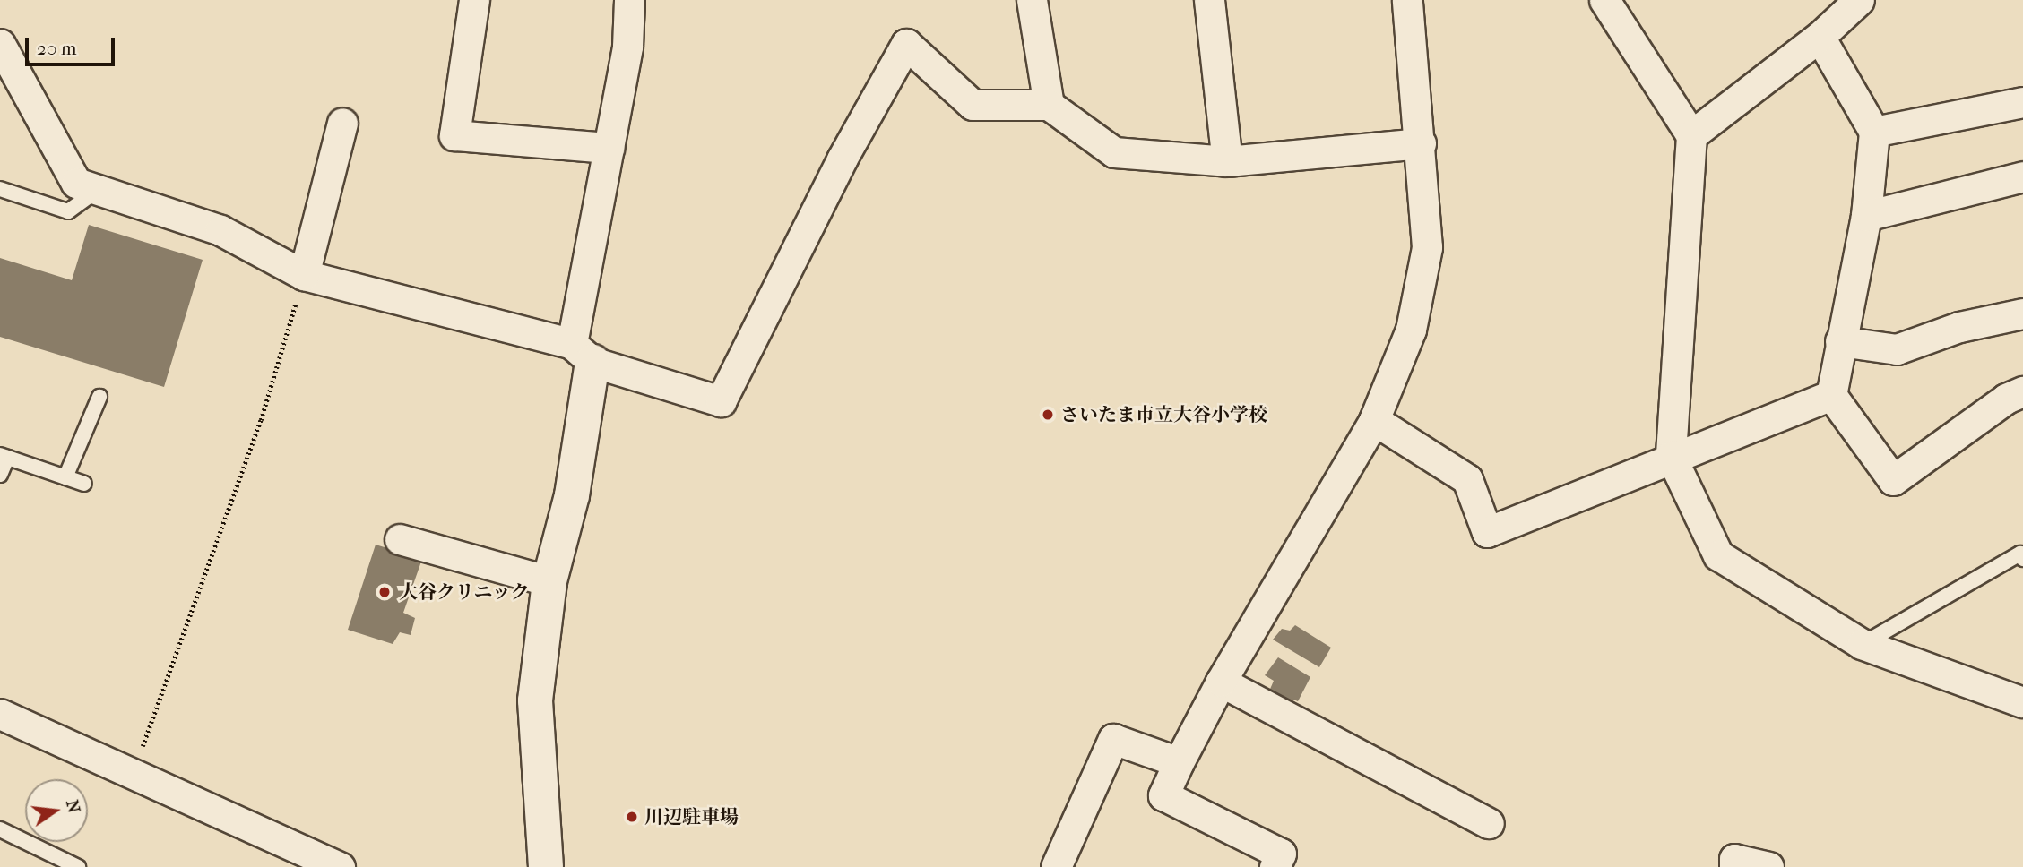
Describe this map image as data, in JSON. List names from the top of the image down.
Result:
{
  "places": ["さいたま市立大谷小学校", "大谷クリニック", "川辺駐車場"],
  "scale_bar": "20 m",
  "north": "right"
}
